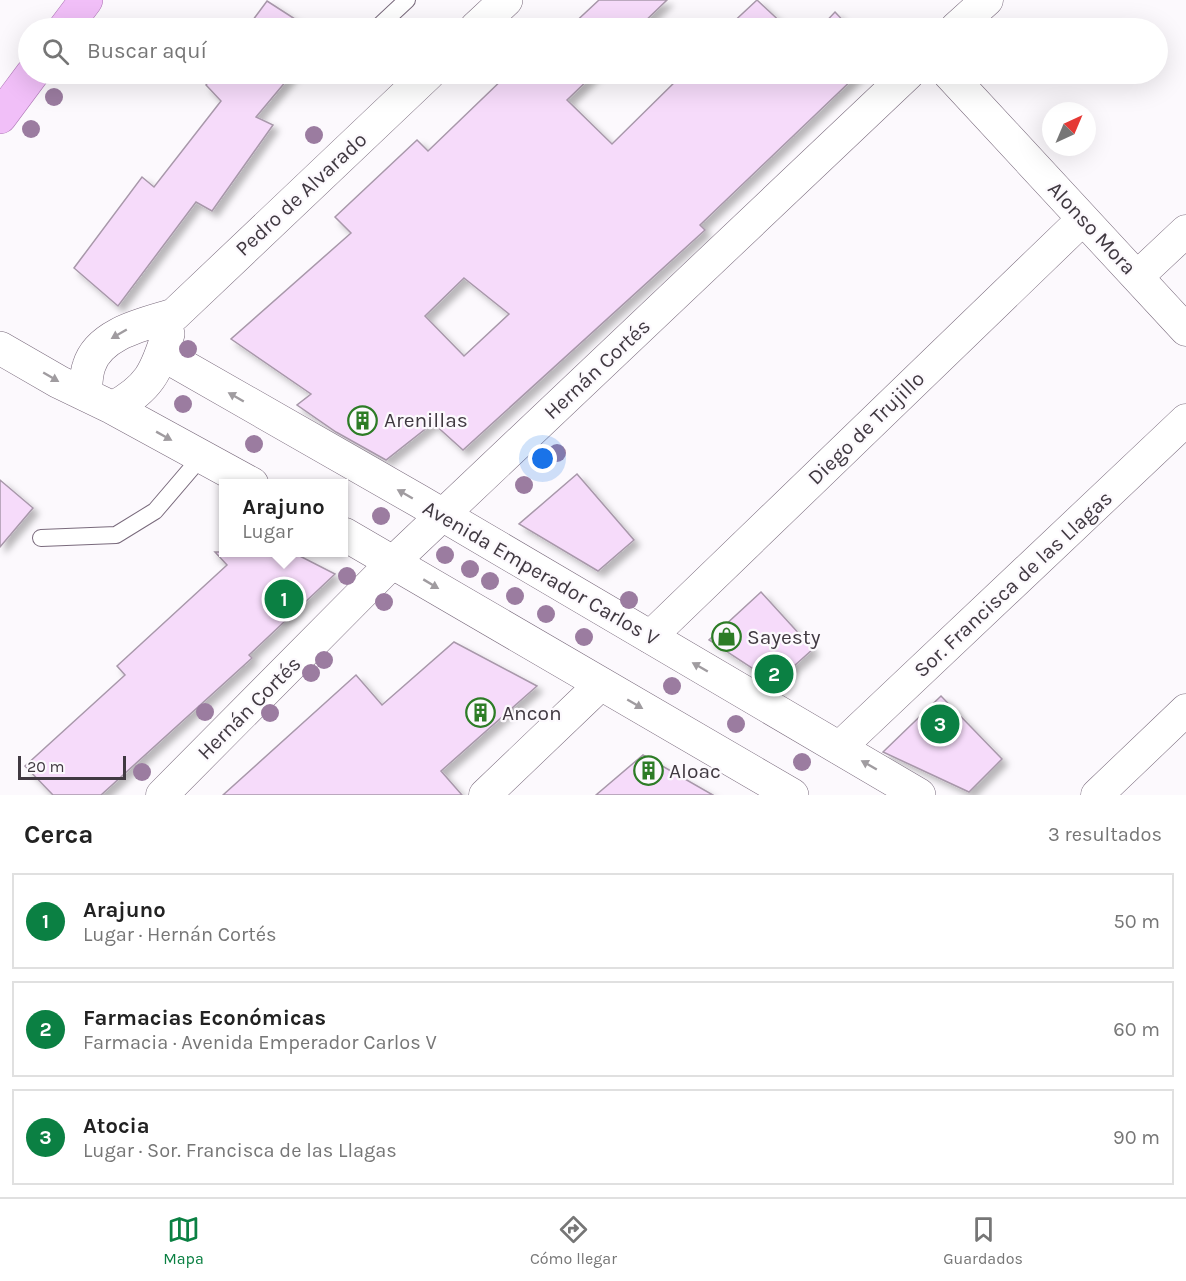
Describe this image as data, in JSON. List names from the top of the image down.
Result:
{
  "streets": {
    "main road": ["Pedro de Alvarado", "Avenida Emperador Carlos V"],
    "street": [
      "Alonso Mora",
      "Hernán Cortés",
      "Diego de Trujillo",
      "Sor. Francisca de las Llagas"
    ]
  },
  "crossings": [
    ["Pedro de Alvarado", "Avenida Emperador Carlos V"],
    ["Alonso Mora", "Diego de Trujillo"],
    ["Hernán Cortés", "Avenida Emperador Carlos V"],
    ["Diego de Trujillo", "Avenida Emperador Carlos V"],
    ["Avenida Emperador Carlos V", "Sor. Francisca de las Llagas"]
  ],
  "places": {
    "building": ["Arenillas", "Ancon", "Aloac"],
    "shop": ["Sayesty"]
  },
  "scale_bar": "20 m",
  "north": "top right",
  "page": {
    "search": "Buscar aquí",
    "popup": ["Arajuno", "Lugar"],
    "pins": ["1", "2", "3"],
    "scale": "20 m",
    "heading": ["Cerca", "3 resultados"],
    "list": [
      {
        "mark": "1",
        "name": "Arajuno",
        "note": "Lugar · Hernán Cortés",
        "value": "50 m"
      },
      {
        "mark": "2",
        "name": "Farmacias Económicas",
        "note": "Farmacia · Avenida Emperador Carlos V",
        "value": "60 m"
      },
      {
        "mark": "3",
        "name": "Atocia",
        "note": "Lugar · Sor. Francisca de las Llagas",
        "value": "90 m"
      }
    ],
    "nav": ["Mapa", "Cómo llegar", "Guardados"]
  }
}
